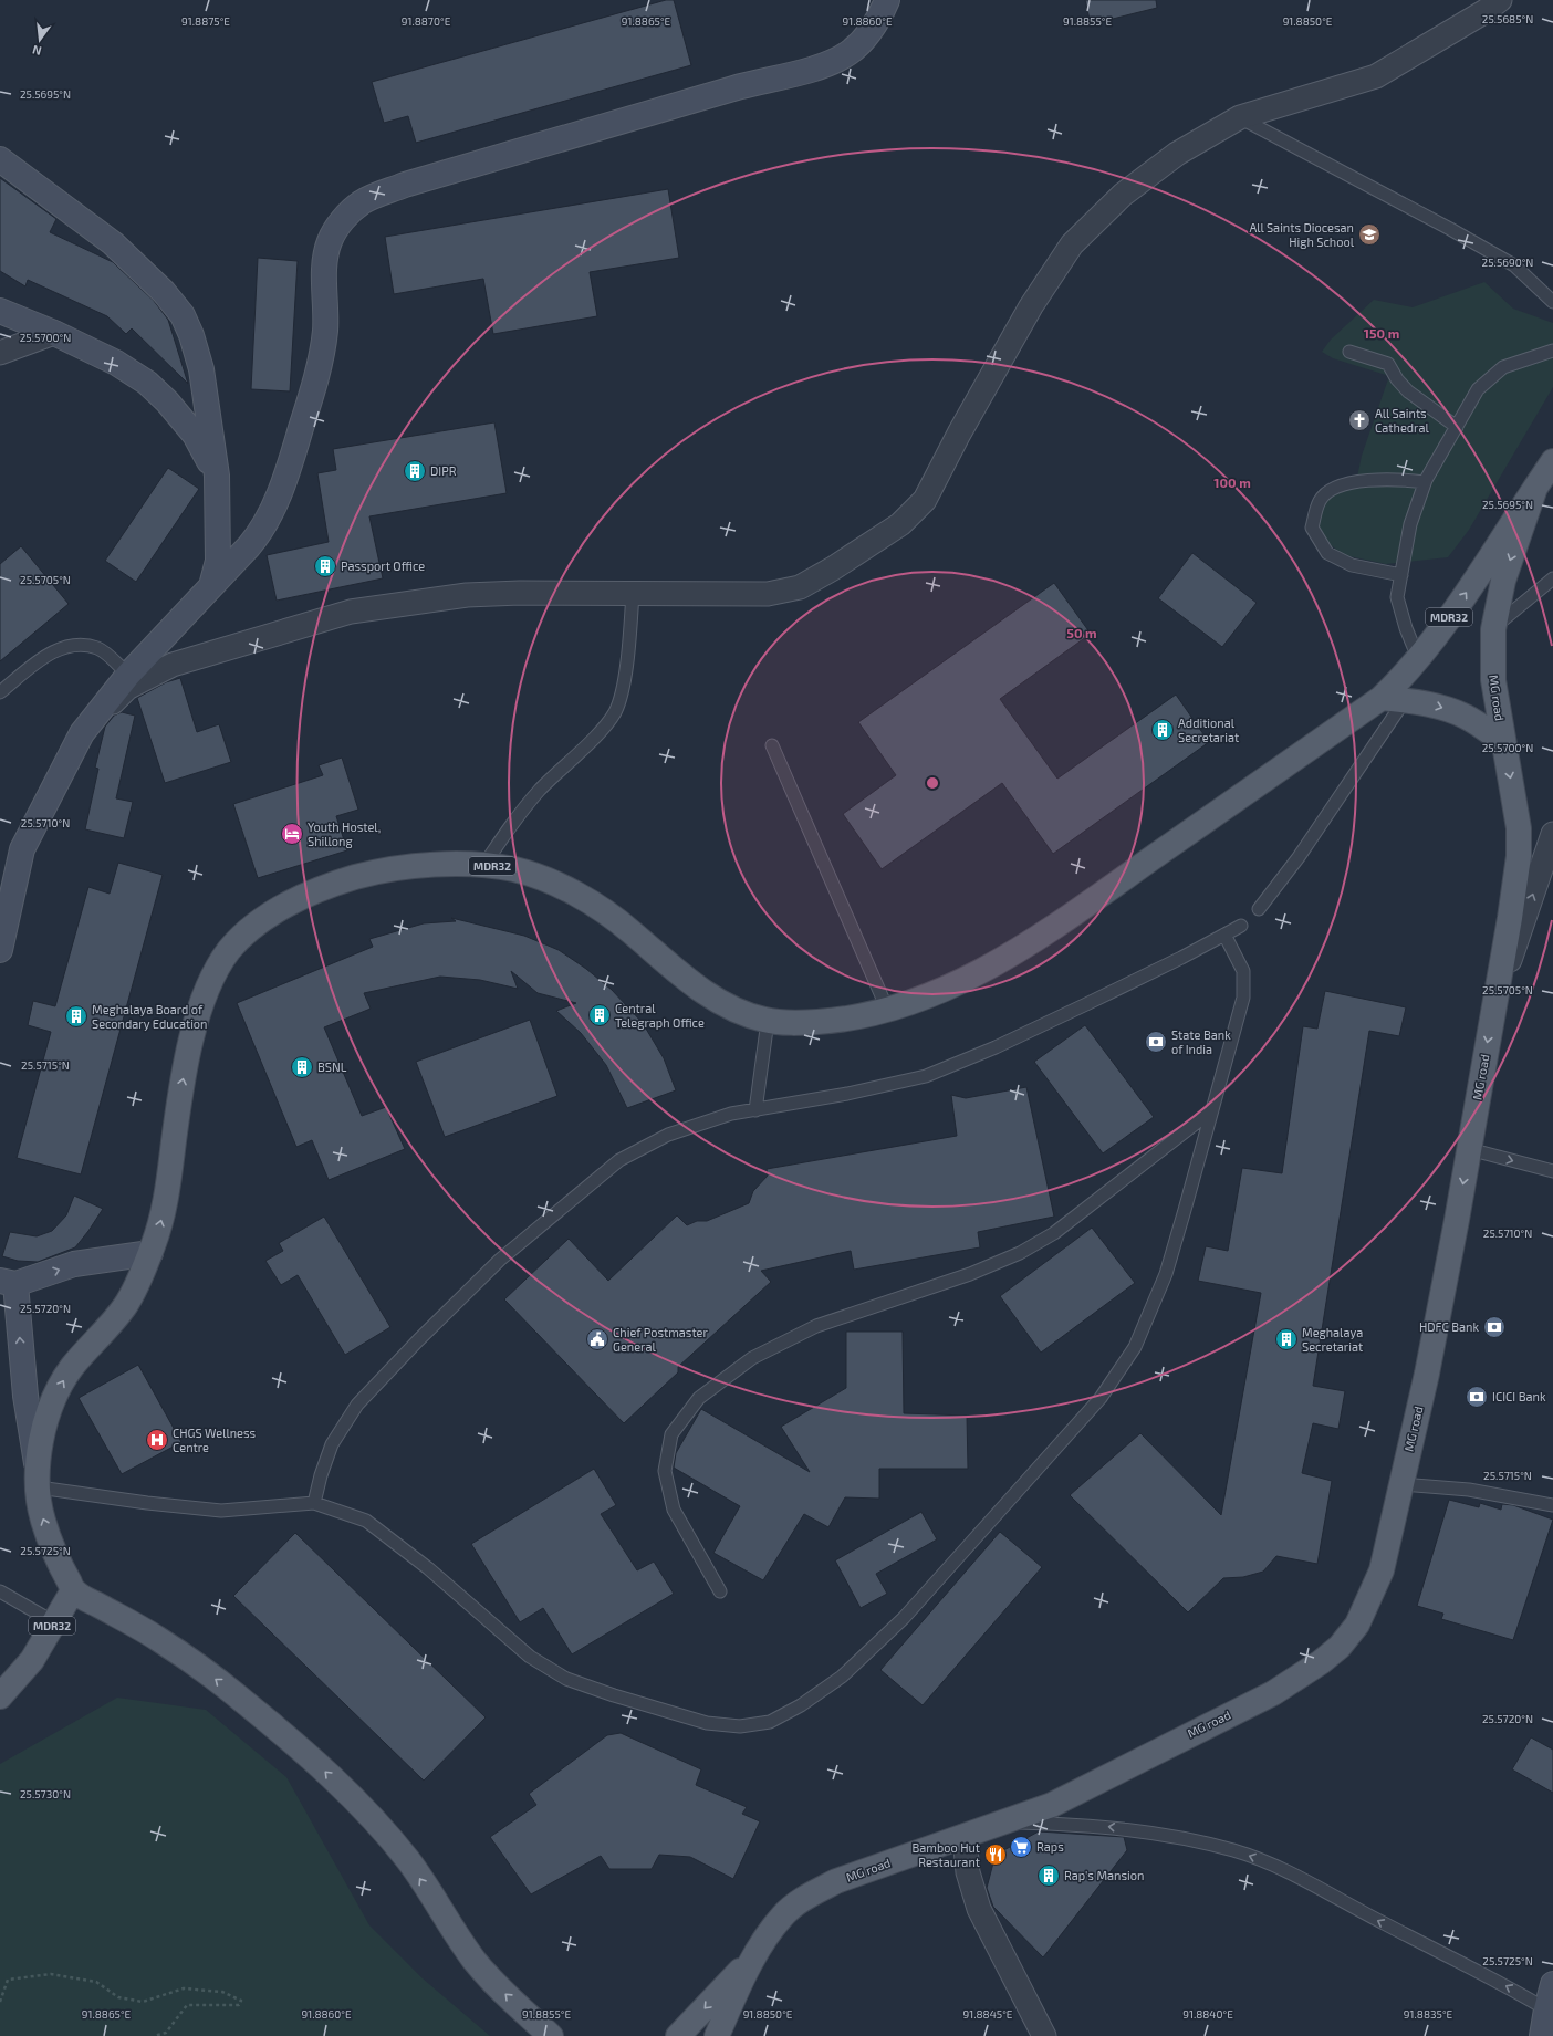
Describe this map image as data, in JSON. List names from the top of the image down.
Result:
{
  "streets": {
    "main road": ["MDR32", "MG road"]
  },
  "crossings": [
    ["MDR32", "MG road"]
  ],
  "one_way": ["MG road"],
  "places": {
    "school or university": ["All Saints Diocesan High School"],
    "church": ["All Saints Cathedral"],
    "building": [
      "DIPR",
      "Passport Office",
      "Additional Secretariat",
      "Central Telegraph Office",
      "Meghalaya Board of Secondary Education",
      "BSNL",
      "Meghalaya Secretariat",
      "Rap's Mansion"
    ],
    "hotel": ["Youth Hostel, Shillong"],
    "bank": ["State Bank of India", "HDFC Bank", "ICICI Bank"],
    "public building": ["Chief Postmaster General"],
    "hospital": ["CHGS Wellness Centre"],
    "supermarket": ["Raps"],
    "restaurant": ["Bamboo Hut Restaurant"]
  },
  "north": "bottom",
  "coordinates": [
    "25.5685°N",
    "91.8870°E",
    "91.8865°E",
    "91.8860°E",
    "91.8855°E",
    "91.8850°E",
    "91.8875°E",
    "25.5695°N",
    "25.5690°N",
    "25.5700°N",
    "25.5705°N",
    "25.5710°N",
    "25.5715°N",
    "25.5720°N",
    "25.5725°N",
    "25.5730°N",
    "91.8845°E",
    "91.8840°E",
    "91.8835°E"
  ],
  "rings": ["150 m", "100 m", "50 m"]
}
